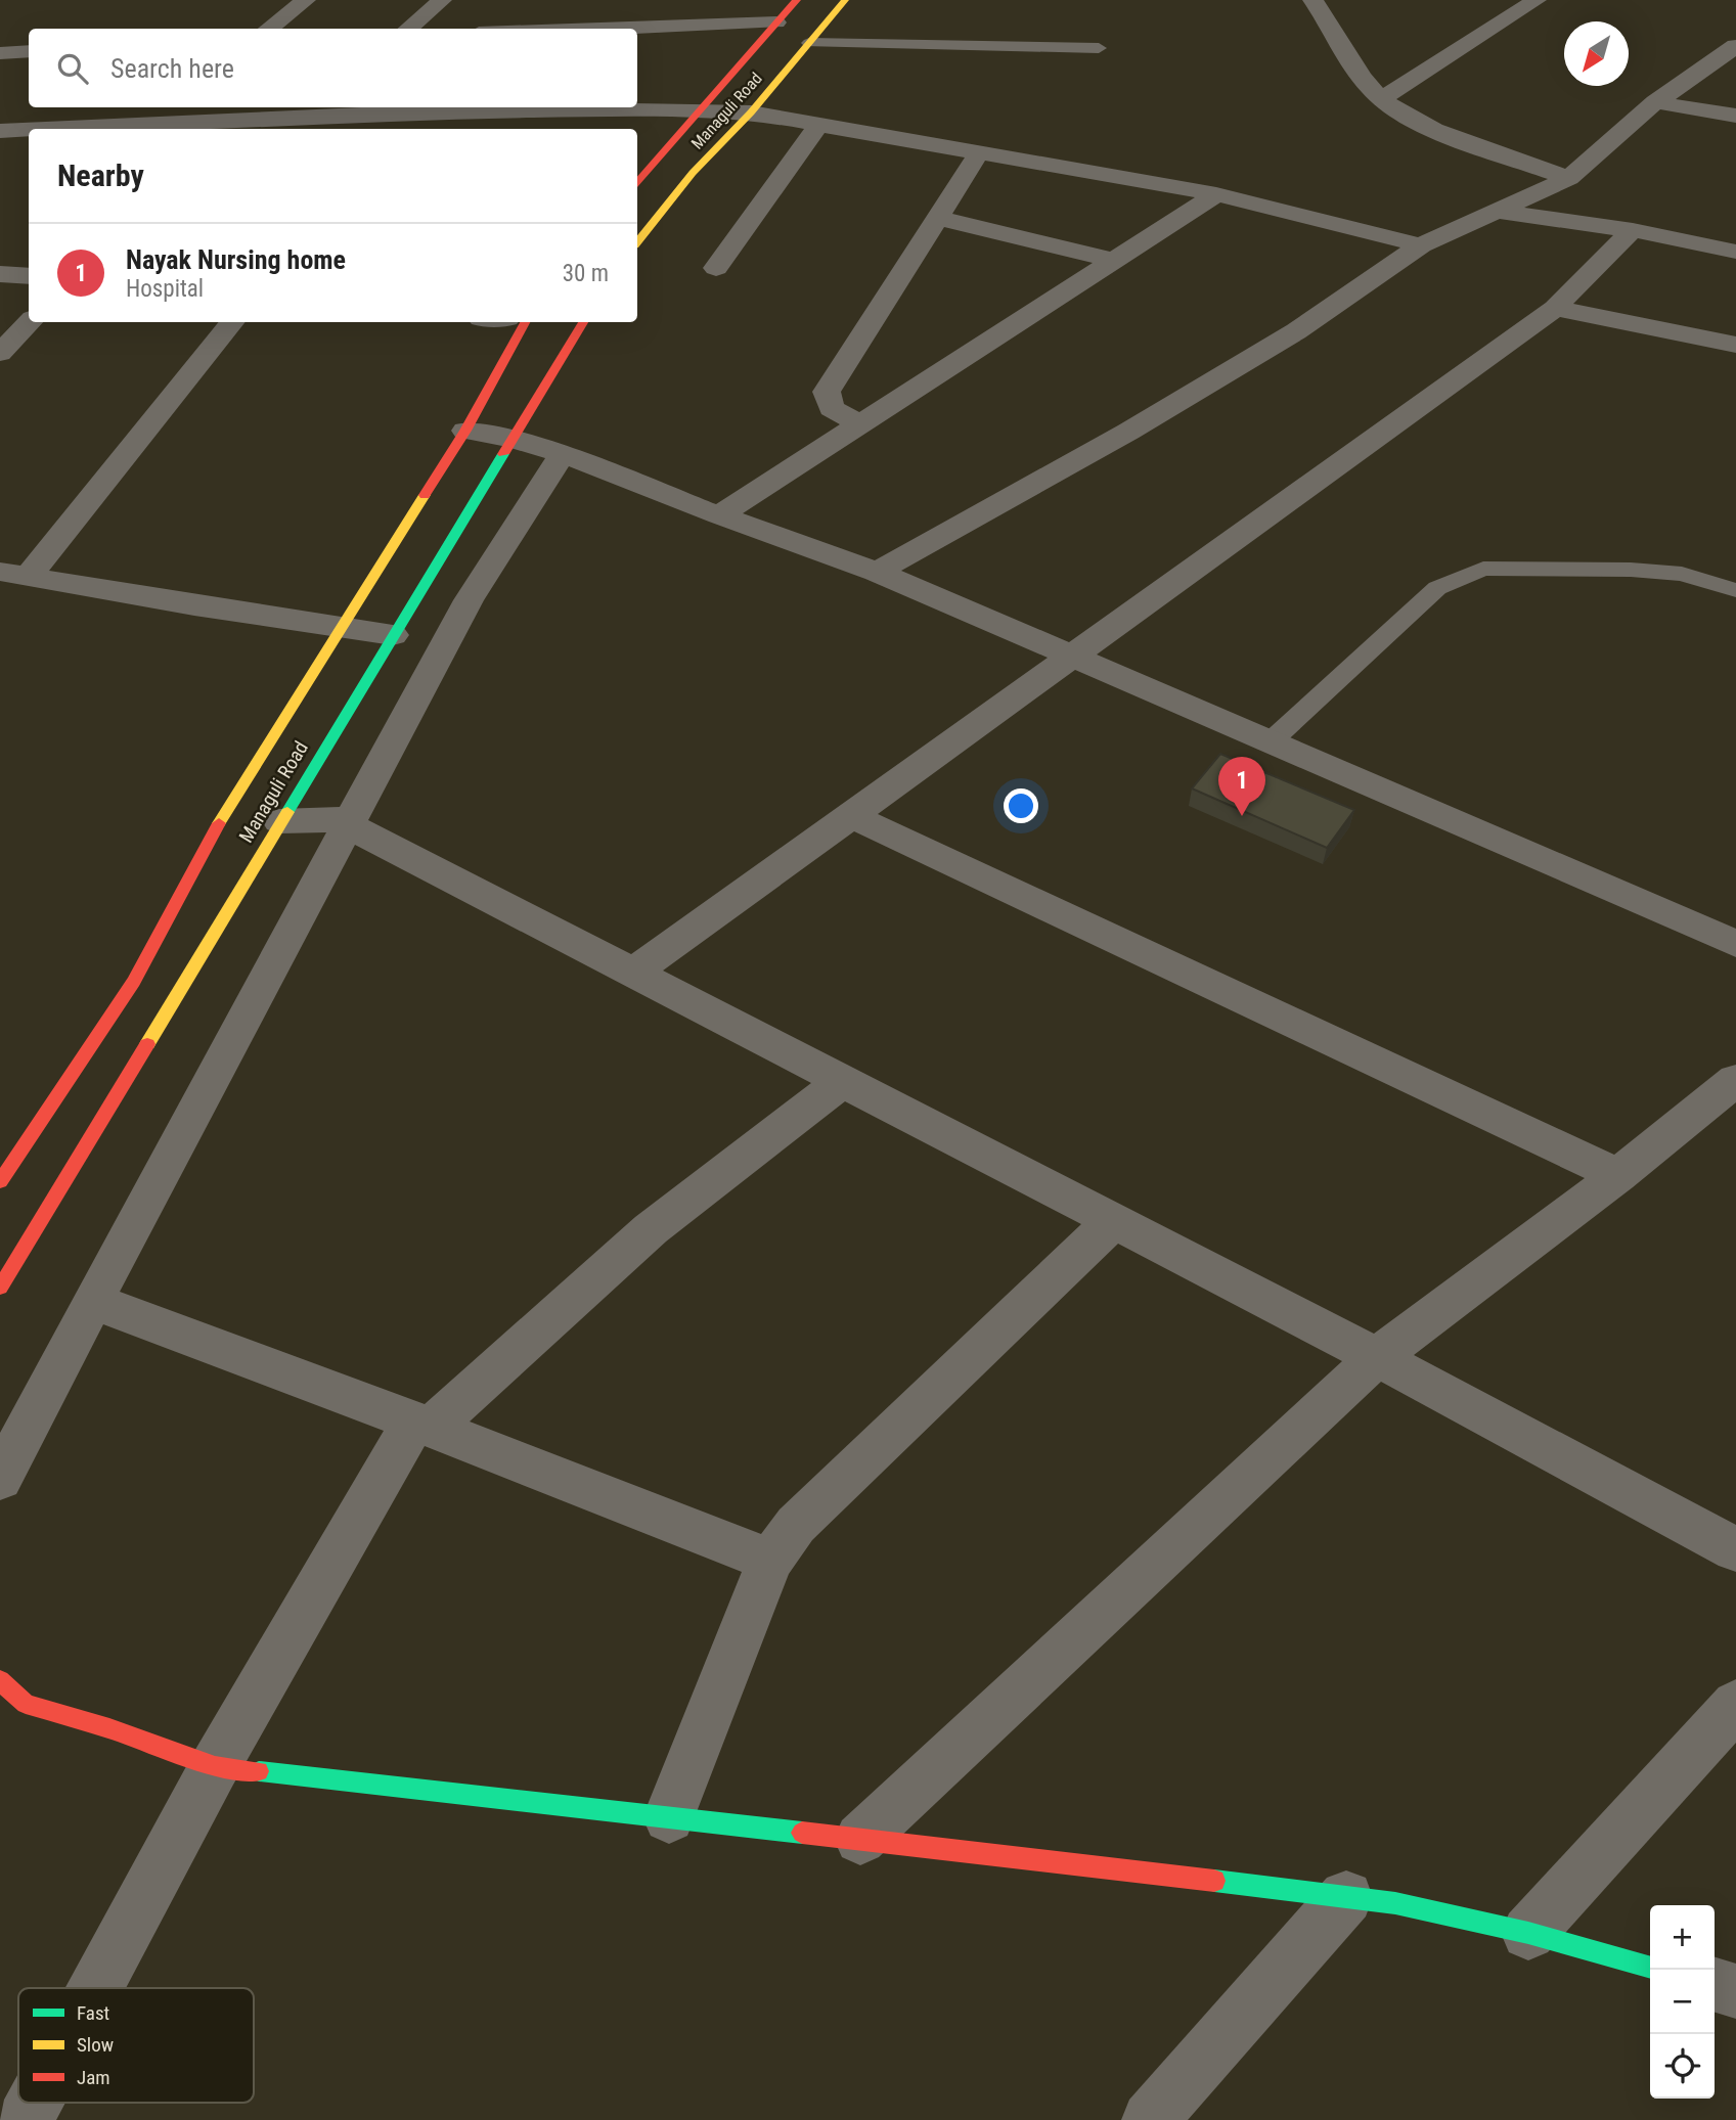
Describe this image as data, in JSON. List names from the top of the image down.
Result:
{
  "streets": {
    "main road": ["Managuli Road"]
  },
  "legend": ["Fast", "Slow", "Jam"],
  "north": "bottom left",
  "page": {
    "search": "Search here",
    "heading": "Nearby",
    "list": [
      {
        "mark": "1",
        "name": "Nayak Nursing home",
        "note": "Hospital",
        "value": "30 m"
      }
    ],
    "pins": "1",
    "map_buttons": ["+", "−"]
  }
}
